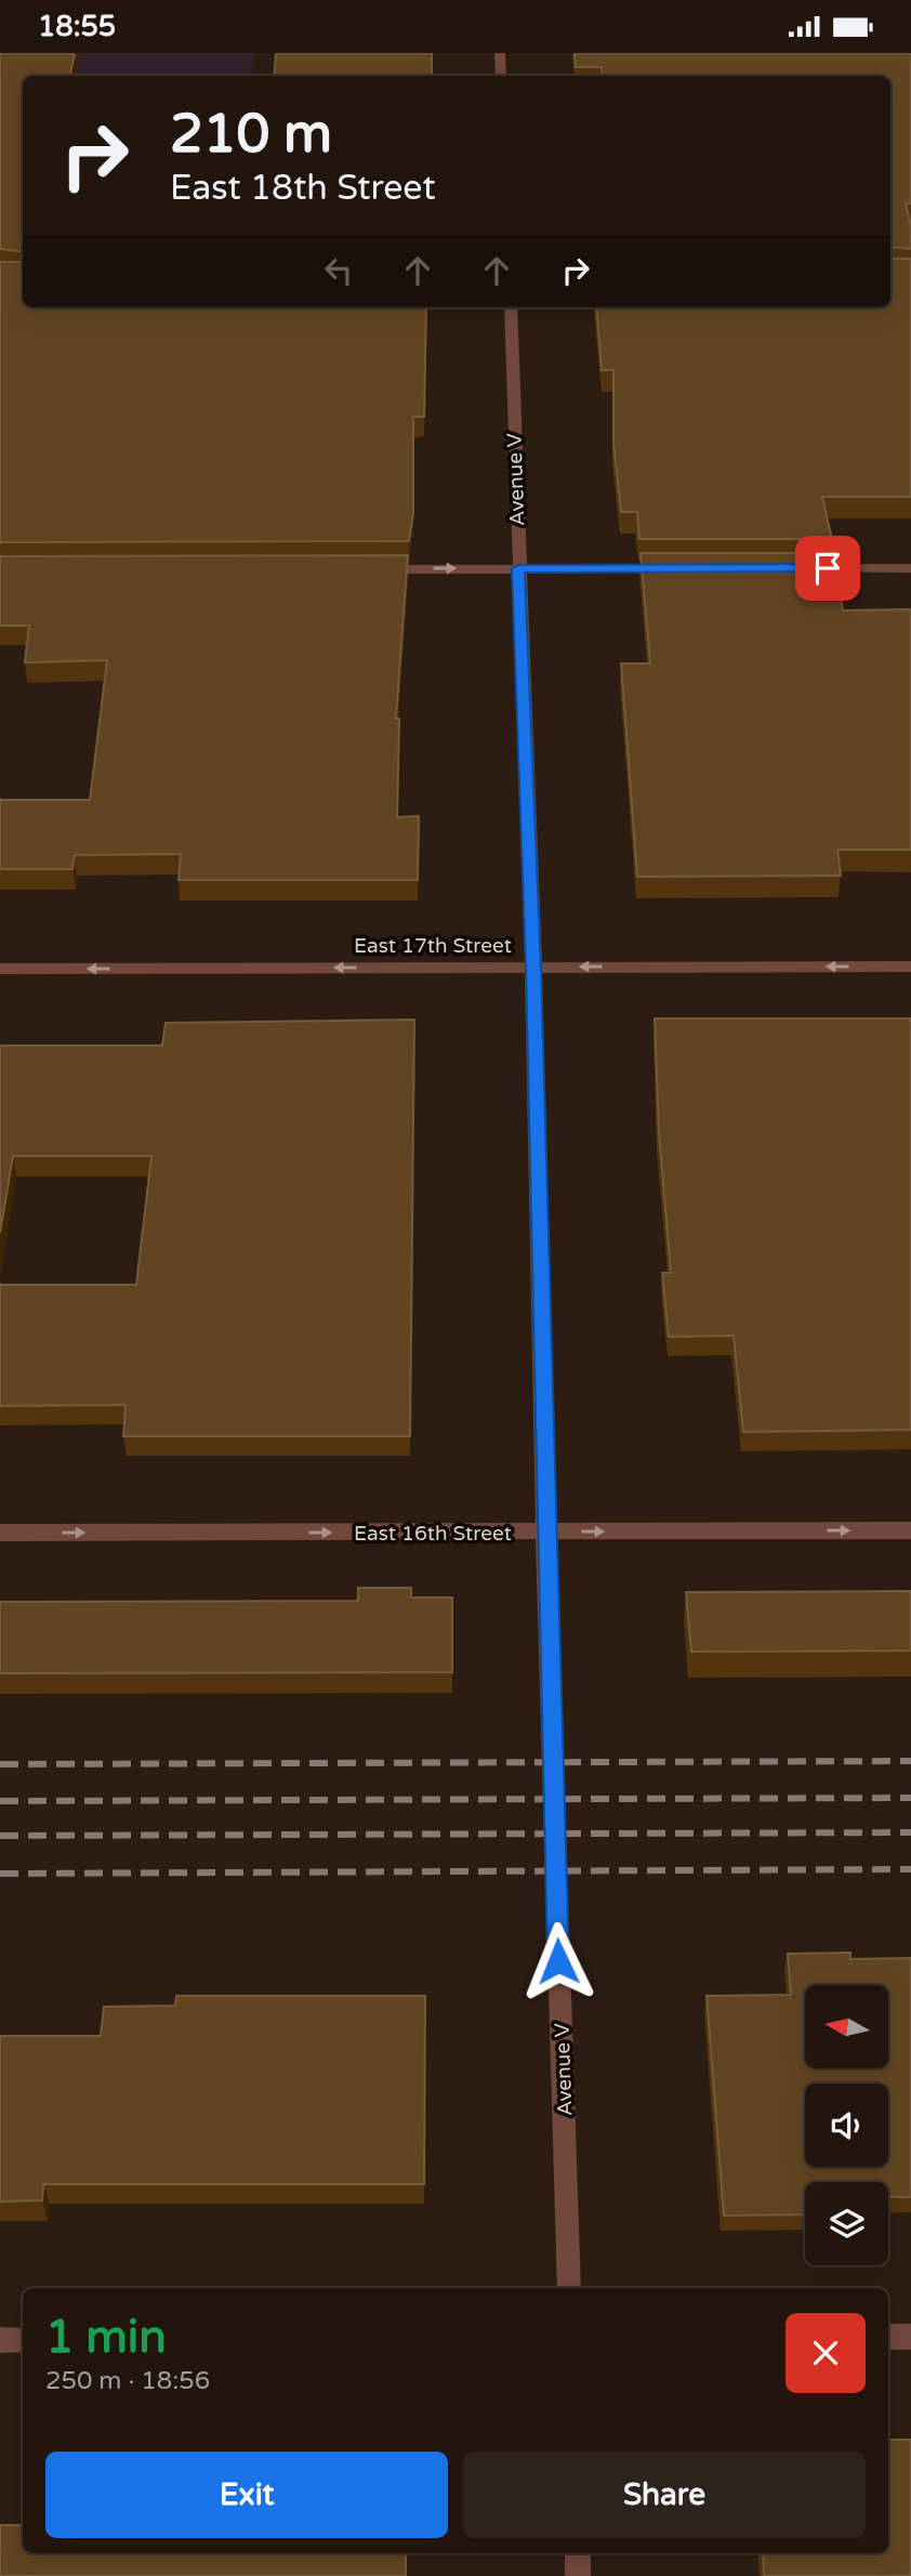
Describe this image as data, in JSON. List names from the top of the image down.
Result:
{
  "streets": {
    "street": ["Avenue V", "East 17th Street", "East 16th Street"]
  },
  "crossings": [
    ["Avenue V", "East 17th Street"],
    ["Avenue V", "East 16th Street"]
  ],
  "one_way": ["East 17th Street", "East 16th Street"],
  "north": "left",
  "page": {
    "status": "18:55",
    "turn": ["210 m", "East 18th Street"],
    "heading": ["1 min", "250 m · 18:56"],
    "buttons": ["Exit", "Share"]
  }
}
